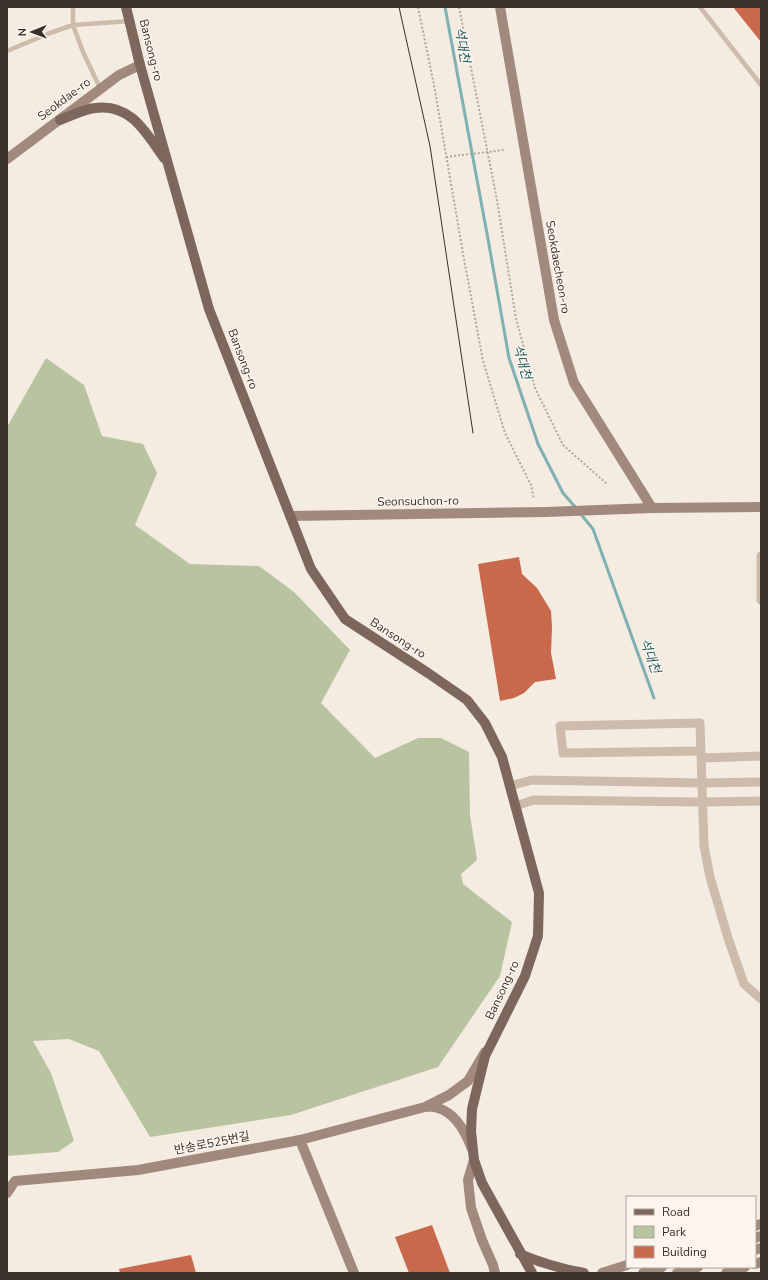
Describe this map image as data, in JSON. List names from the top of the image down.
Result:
{
  "streets": {
    "main road": [
      "Bansong-ro",
      "Seokdae-ro",
      "Seokdaecheon-ro",
      "Seonsuchon-ro",
      "반송로525번길"
    ]
  },
  "crossings": [
    ["Bansong-ro", "Seokdae-ro"],
    ["Bansong-ro", "Seonsuchon-ro"],
    ["Seokdaecheon-ro", "Seonsuchon-ro"]
  ],
  "water": ["석대천"],
  "legend": ["Road", "Park", "Building"],
  "north": "left"
}
